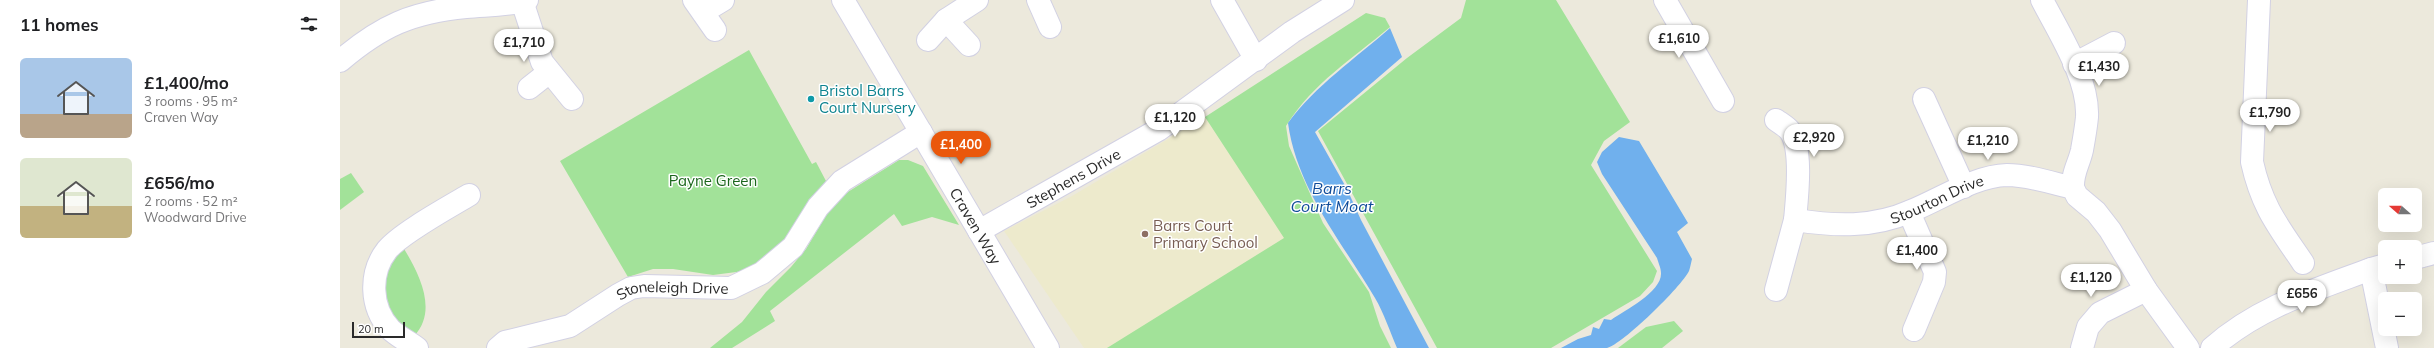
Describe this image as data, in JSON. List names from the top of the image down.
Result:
{
  "streets": {
    "street": [
      "Stephens Drive",
      "Stourton Drive",
      "Craven Way",
      "Stoneleigh Drive"
    ]
  },
  "crossings": [
    ["Stephens Drive", "Craven Way"],
    ["Craven Way", "Stoneleigh Drive"]
  ],
  "water": ["Barrs Court Moat"],
  "parks": ["Payne Green"],
  "places": ["Bristol Barrs Court Nursery", "Barrs Court Primary School"],
  "scale_bar": "20 m",
  "north": "left",
  "page": {
    "heading": "11 homes",
    "price": [
      "£1,610",
      "£1,710",
      "£1,430",
      "£1,790",
      "£1,120",
      "£2,920",
      "£1,210",
      "£1,400",
      "£1,400",
      "£1,120",
      "£656"
    ],
    "list": [
      {
        "name": "£1,400/mo",
        "note": "3 rooms · 95 m² · Craven Way"
      },
      {
        "name": "£656/mo",
        "note": "2 rooms · 52 m² · Woodward Drive"
      }
    ],
    "map_buttons": ["+", "−"],
    "scale": "20 m"
  }
}
